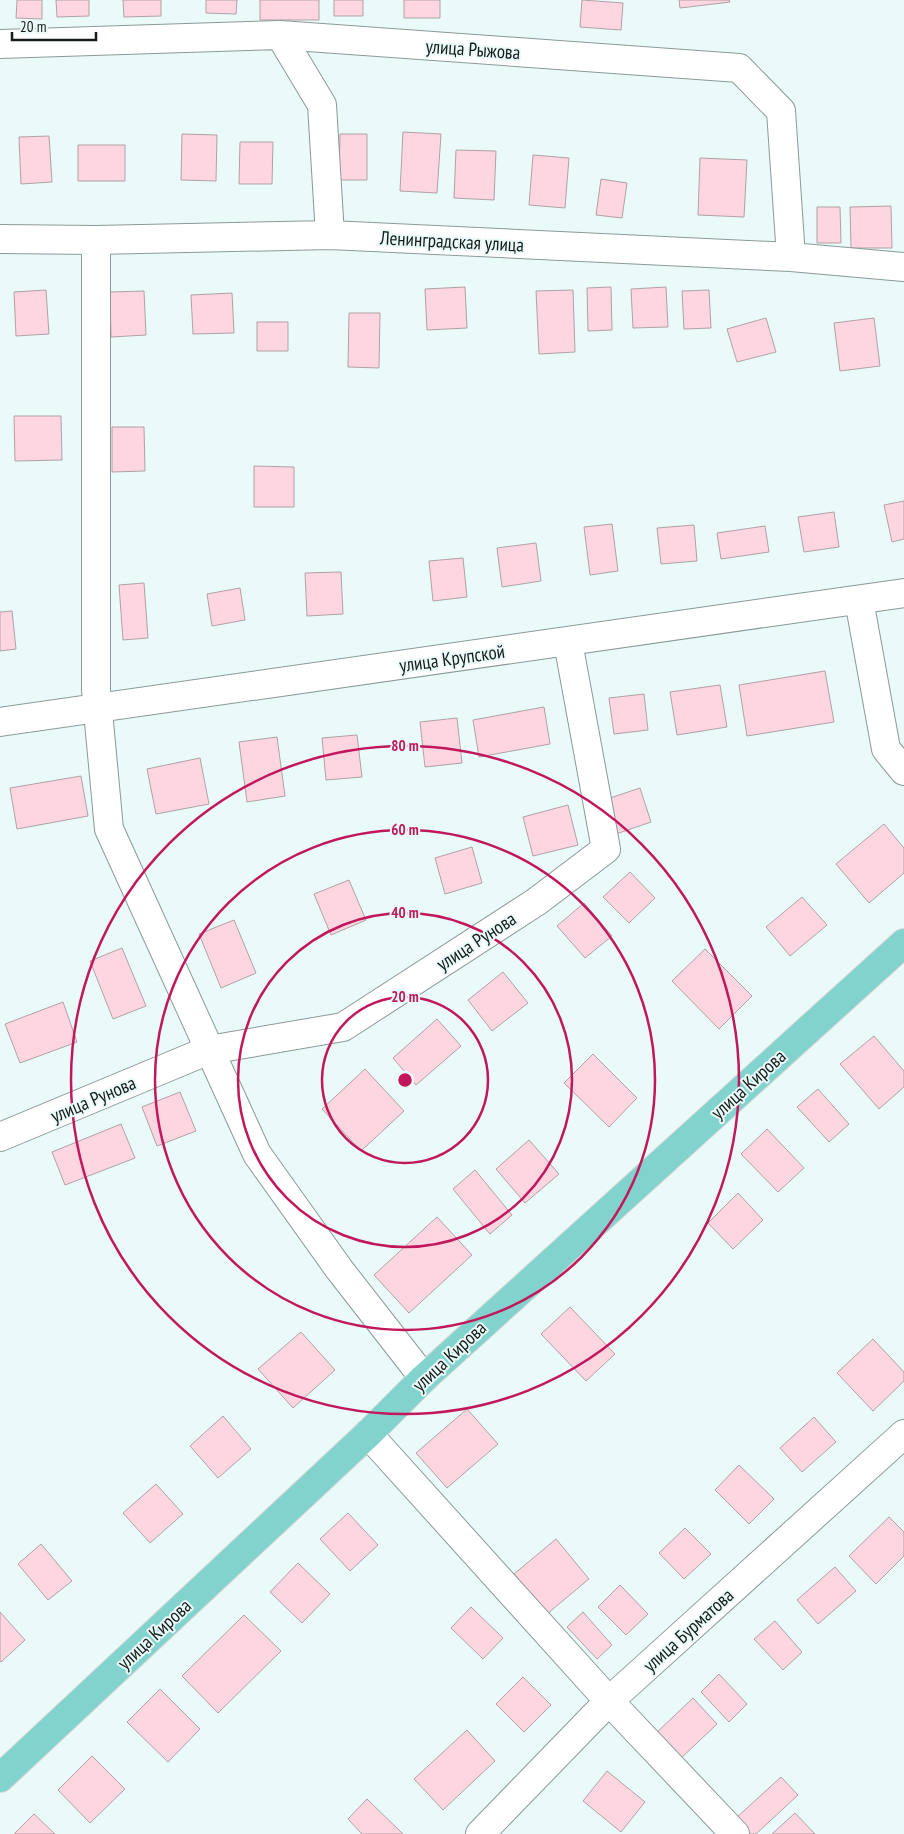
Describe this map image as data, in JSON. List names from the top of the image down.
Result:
{
  "streets": {
    "main road": ["улица Кирова"],
    "street": [
      "улица Рыжова",
      "Ленинградская улица",
      "улица Крупской",
      "улица Рунова",
      "улица Бурматова"
    ]
  },
  "crossings": [
    ["улица Рыжова", "Ленинградская улица"],
    ["улица Крупской", "улица Рунова"]
  ],
  "scale_bar": "20 m",
  "rings": [
    "80 m",
    "60 m",
    "40 m",
    "20 m"
  ]
}
